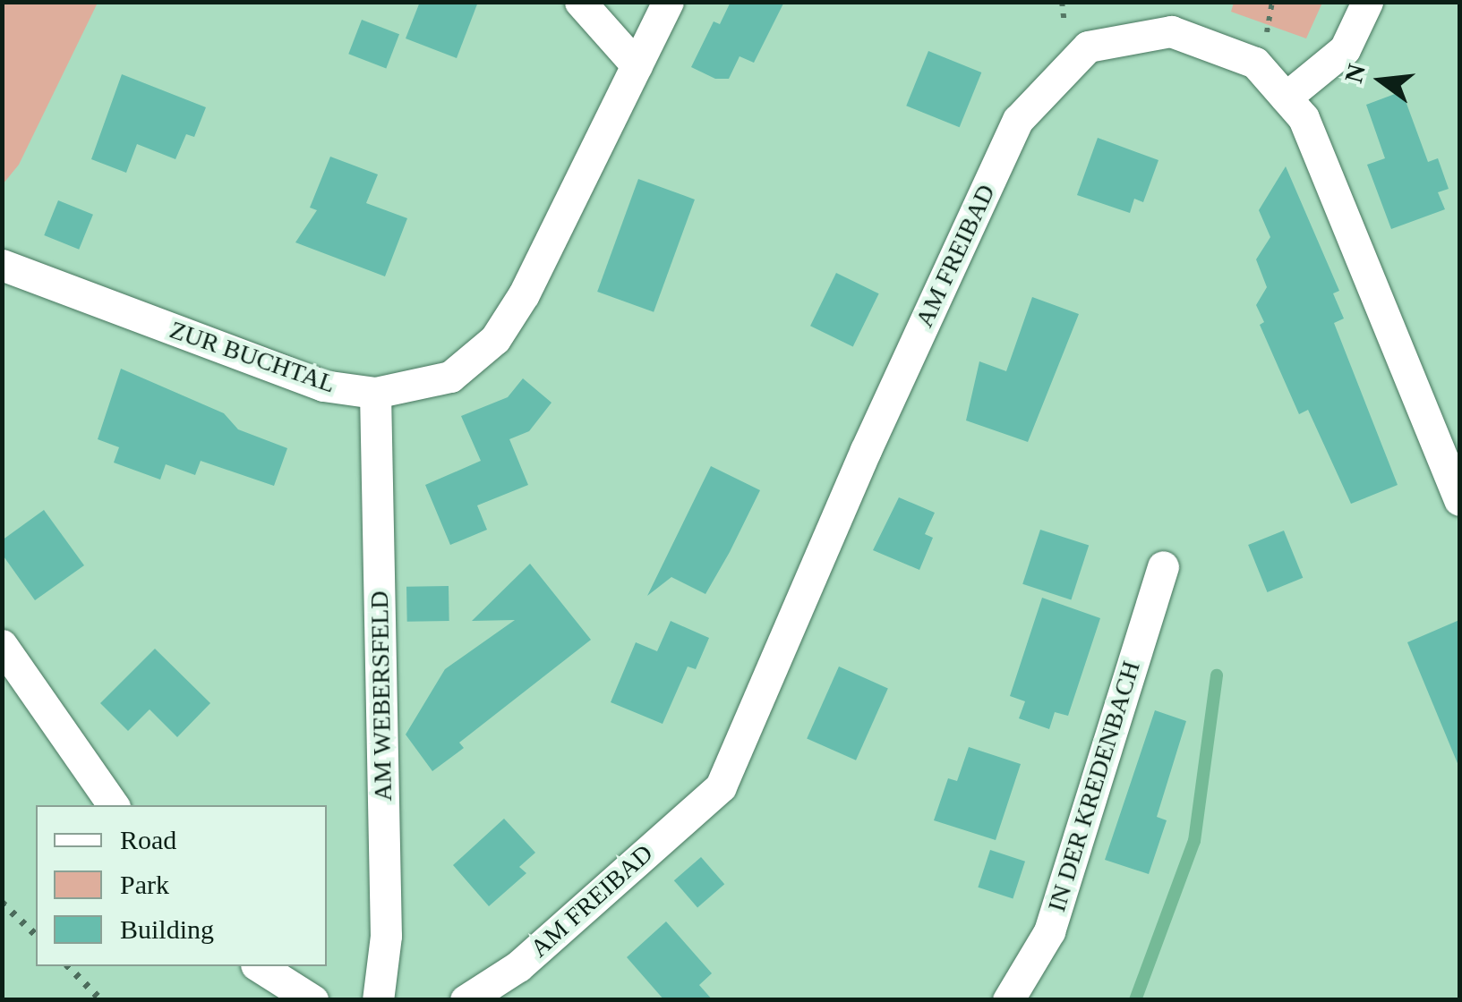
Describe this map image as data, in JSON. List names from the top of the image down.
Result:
{
  "streets": {
    "street": [
      "AM FREIBAD",
      "ZUR BUCHTAL",
      "AM WEBERSFELD",
      "IN DER KREDENBACH"
    ]
  },
  "crossings": [
    ["ZUR BUCHTAL", "AM WEBERSFELD"]
  ],
  "legend": ["Road", "Park", "Building"],
  "north": "left"
}
